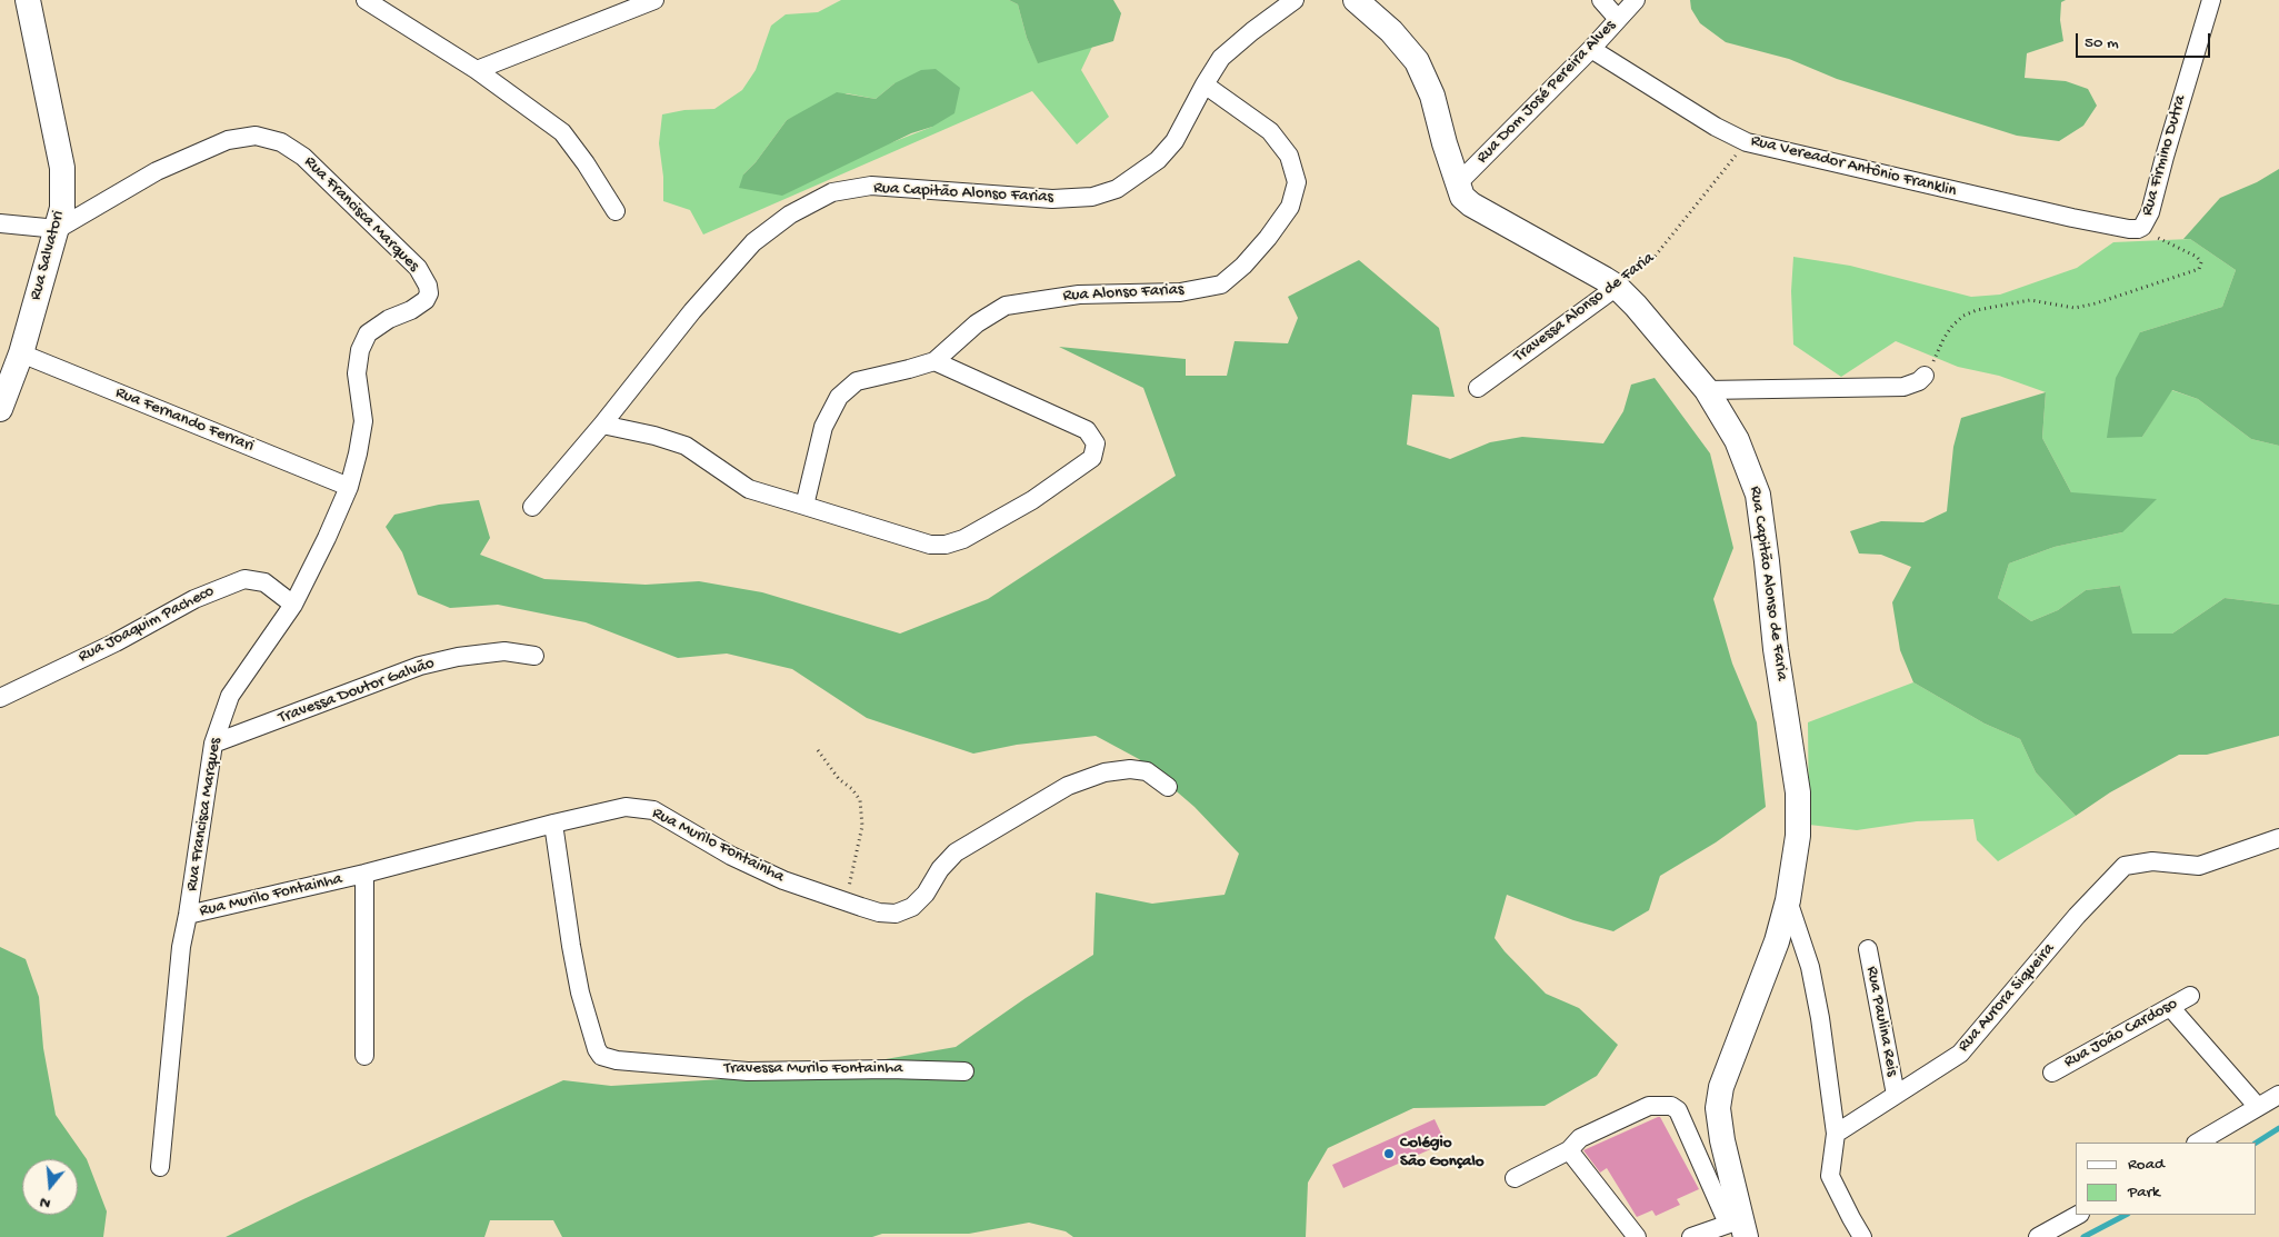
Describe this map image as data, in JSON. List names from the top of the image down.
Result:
{
  "streets": {
    "street": [
      "Rua Dom José Pereira Alves",
      "Rua Firmino Dutra",
      "Rua Vereador Antônio Franklin",
      "Rua Capitão Alonso Farias",
      "Rua Francisca Marques",
      "Rua Salvatori",
      "Rua Alonso Farias",
      "Travessa Alonso de Faria",
      "Rua Fernando Ferrari",
      "Rua Capitão Alonso de Faria",
      "Rua Joaquim Pacheco",
      "Travessa Doutor Galvão",
      "Rua Murilo Fontainha",
      "Rua Aurora Siqueira",
      "Rua Paulina Reis",
      "Rua João Cardoso",
      "Travessa Murilo Fontainha"
    ]
  },
  "crossings": [
    ["Rua Dom José Pereira Alves", "Rua Vereador Antônio Franklin"],
    ["Rua Dom José Pereira Alves", "Rua Capitão Alonso de Faria"],
    ["Rua Firmino Dutra", "Rua Vereador Antônio Franklin"],
    ["Rua Vereador Antônio Franklin", "Travessa Alonso de Faria"],
    ["Rua Capitão Alonso Farias", "Rua Alonso Farias"],
    ["Rua Francisca Marques", "Rua Salvatori"],
    ["Rua Francisca Marques", "Rua Fernando Ferrari"],
    ["Rua Francisca Marques", "Rua Joaquim Pacheco"],
    ["Rua Francisca Marques", "Travessa Doutor Galvão"],
    ["Rua Francisca Marques", "Rua Murilo Fontainha"],
    ["Rua Salvatori", "Rua Fernando Ferrari"],
    ["Travessa Alonso de Faria", "Rua Capitão Alonso de Faria"],
    ["Rua Capitão Alonso de Faria", "Rua Aurora Siqueira"],
    ["Rua Murilo Fontainha", "Travessa Murilo Fontainha"],
    ["Rua Aurora Siqueira", "Rua Paulina Reis"]
  ],
  "places": ["Colégio São Gonçalo"],
  "legend": ["Road", "Park"],
  "scale_bar": "50 m",
  "north": "bottom"
}
